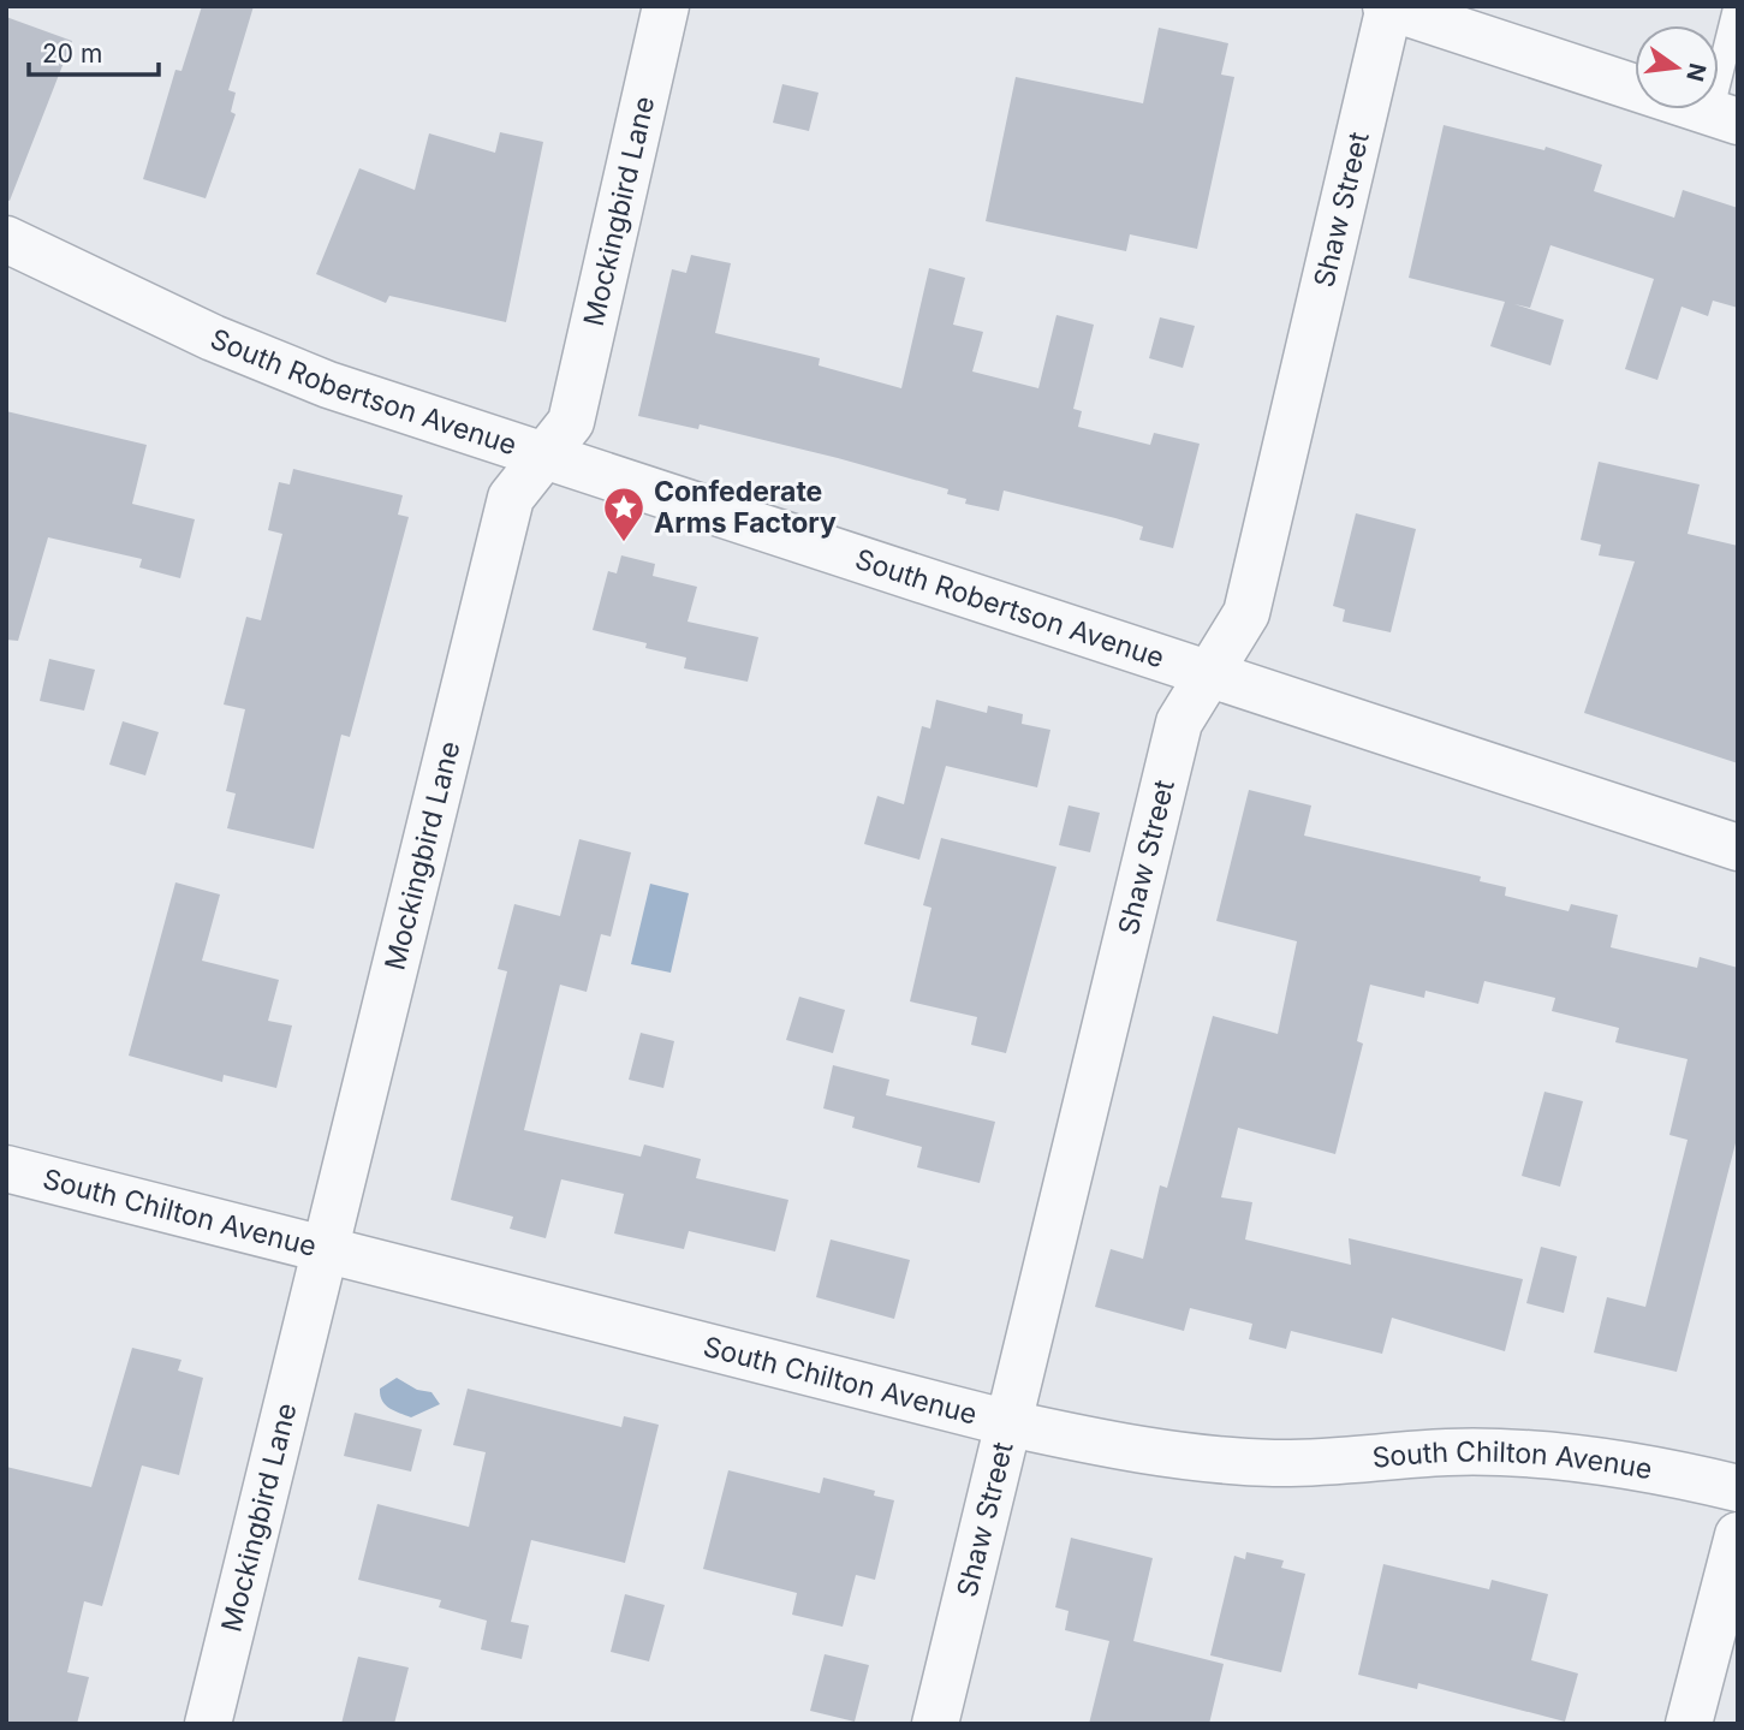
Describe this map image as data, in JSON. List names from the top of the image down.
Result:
{
  "streets": {
    "street": [
      "Shaw Street",
      "Mockingbird Lane",
      "South Robertson Avenue",
      "South Chilton Avenue"
    ]
  },
  "crossings": [
    ["Shaw Street", "South Robertson Avenue"],
    ["Shaw Street", "South Chilton Avenue"],
    ["Mockingbird Lane", "South Robertson Avenue"],
    ["Mockingbird Lane", "South Chilton Avenue"]
  ],
  "places": {
    "place": ["Confederate Arms Factory"]
  },
  "scale_bar": "20 m",
  "north": "right"
}
